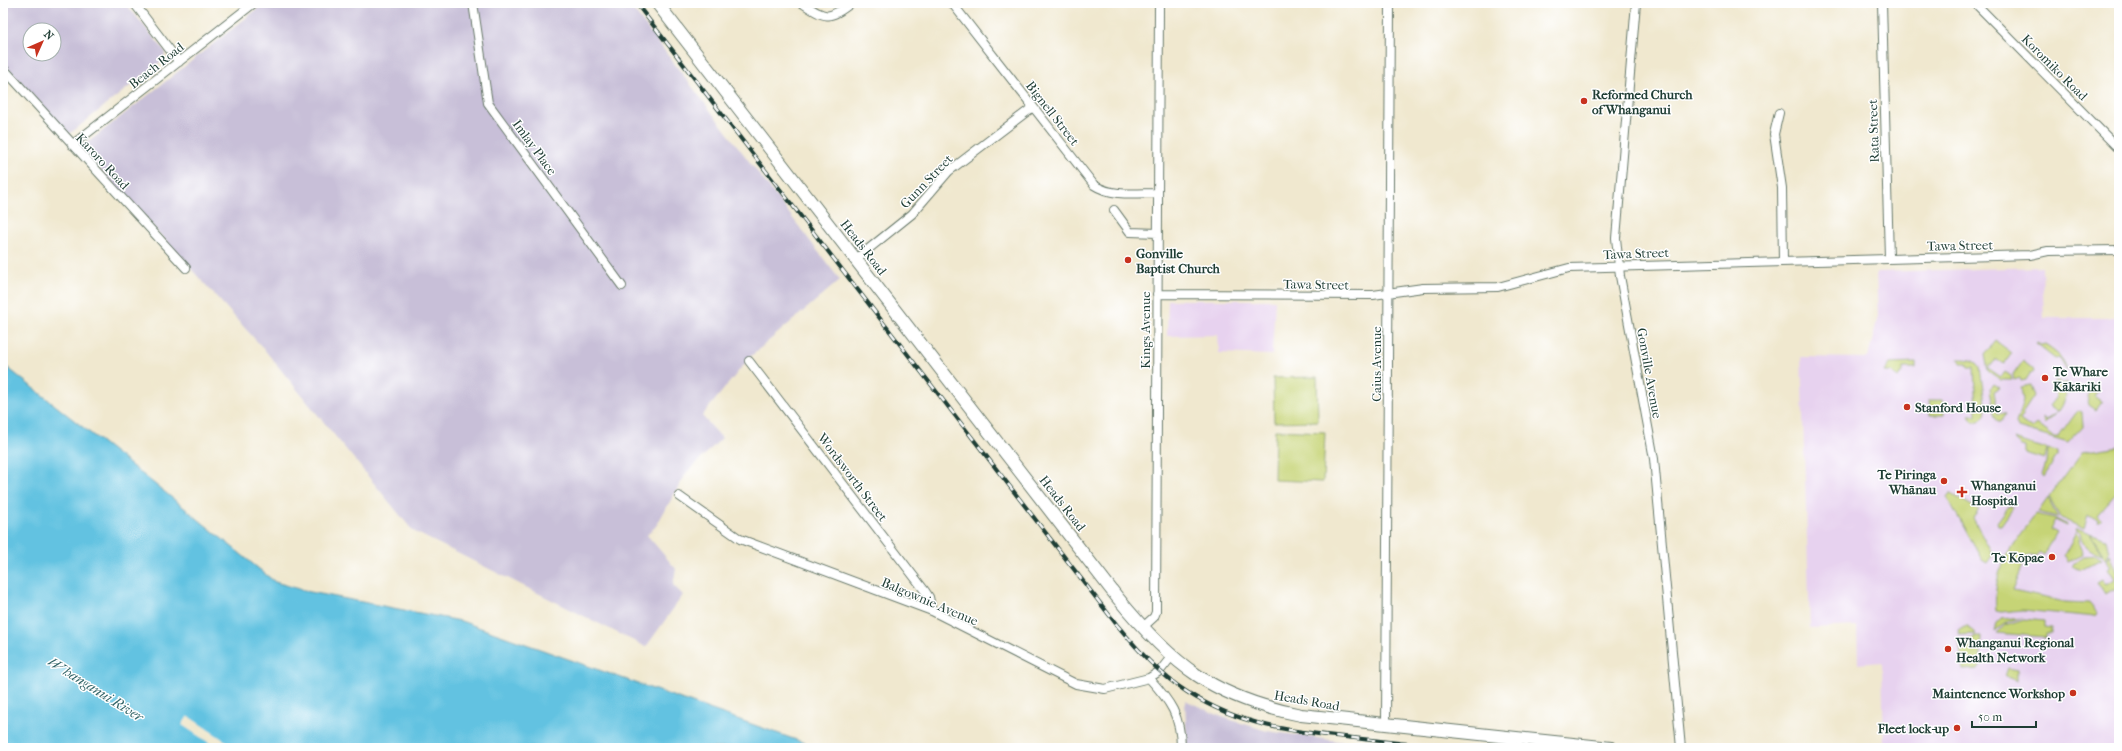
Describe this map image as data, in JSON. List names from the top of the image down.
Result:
{
  "streets": {
    "main road": ["Heads Road"],
    "street": [
      "Beach Road",
      "Koromiko Road",
      "Bignell Street",
      "Rata Street",
      "Imlay Place",
      "Karoro Road",
      "Gunn Street",
      "Tawa Street",
      "Kings Avenue",
      "Caius Avenue",
      "Gonville Avenue",
      "Wordsworth Street",
      "Balgownie Avenue"
    ]
  },
  "crossings": [
    ["Beach Road", "Karoro Road"],
    ["Bignell Street", "Gunn Street"],
    ["Bignell Street", "Kings Avenue"],
    ["Rata Street", "Tawa Street"],
    ["Gunn Street", "Heads Road"],
    ["Tawa Street", "Kings Avenue"],
    ["Tawa Street", "Caius Avenue"],
    ["Tawa Street", "Gonville Avenue"],
    ["Heads Road", "Kings Avenue"],
    ["Heads Road", "Caius Avenue"],
    ["Heads Road", "Balgownie Avenue"],
    ["Wordsworth Street", "Balgownie Avenue"]
  ],
  "water": ["Whanganui River"],
  "places": {
    "other": [
      "Reformed Church of Whanganui",
      "Gonville Baptist Church",
      "Te Whare Kākāriki",
      "Stanford House",
      "Te Piringa Whānau",
      "Te Kōpae",
      "Whanganui Regional Health Network",
      "Maintenence Workshop",
      "Fleet lock-up"
    ],
    "health": ["Whanganui Hospital"]
  },
  "scale_bar": "50 m",
  "north": "top right"
}
